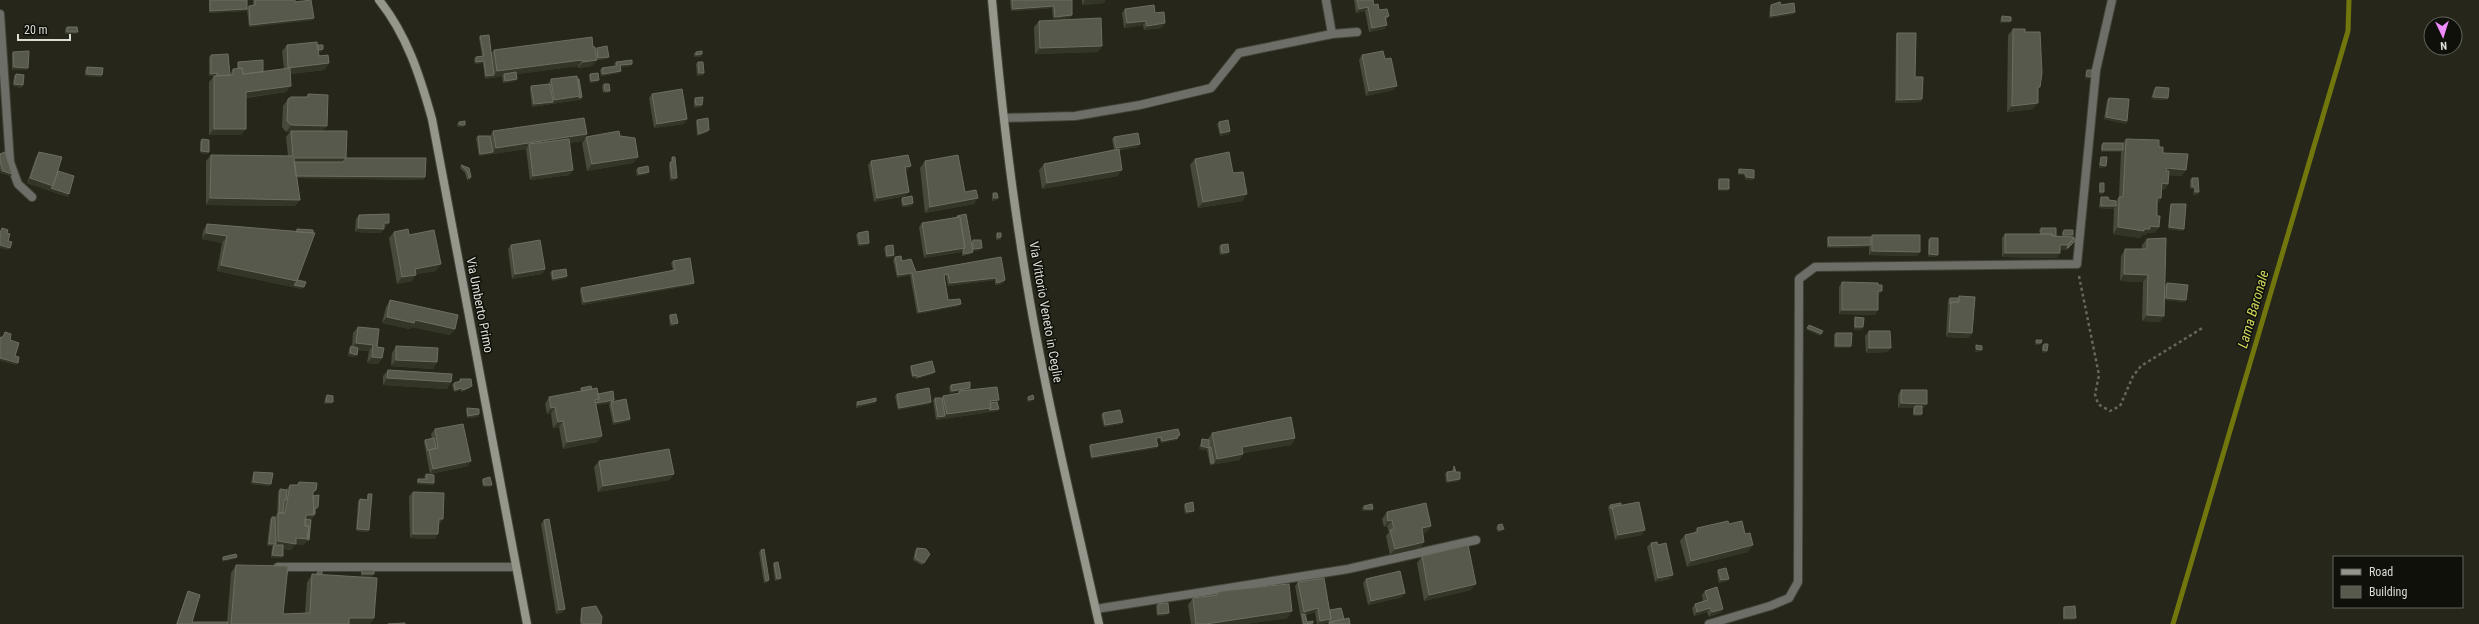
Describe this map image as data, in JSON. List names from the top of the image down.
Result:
{
  "streets": {
    "main road": ["Via Umberto Primo", "Via Vittorio Veneto in Ceglie"]
  },
  "water": ["Lama Baronale"],
  "legend": ["Road", "Building"],
  "scale_bar": "20 m",
  "north": "bottom"
}
